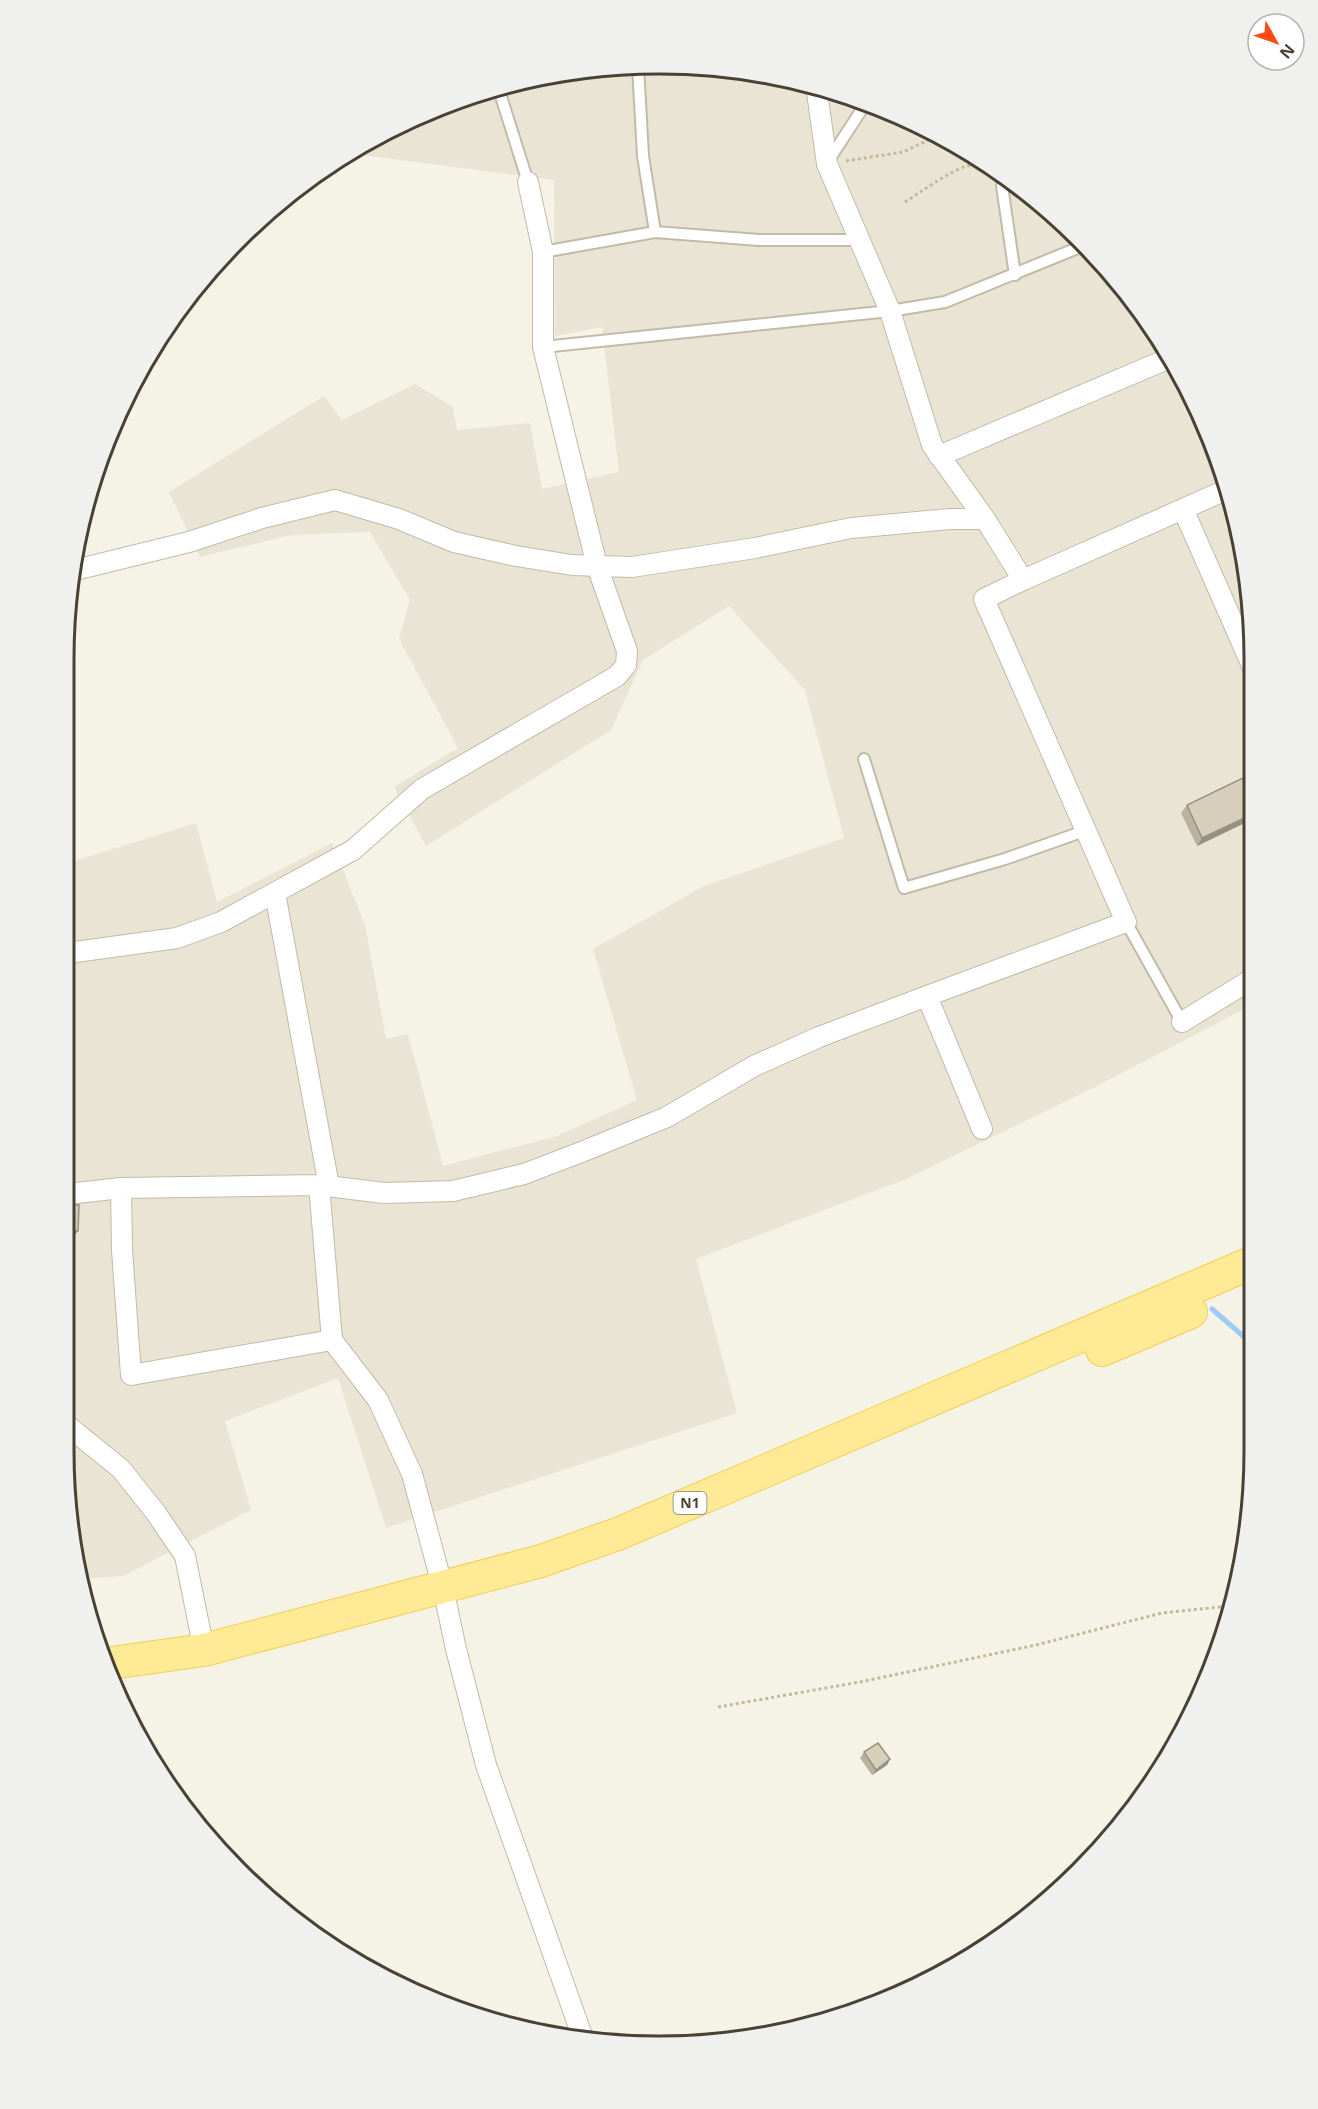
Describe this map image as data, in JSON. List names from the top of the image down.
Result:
{
  "streets": {
    "main road": ["N1"]
  },
  "north": "bottom right"
}
